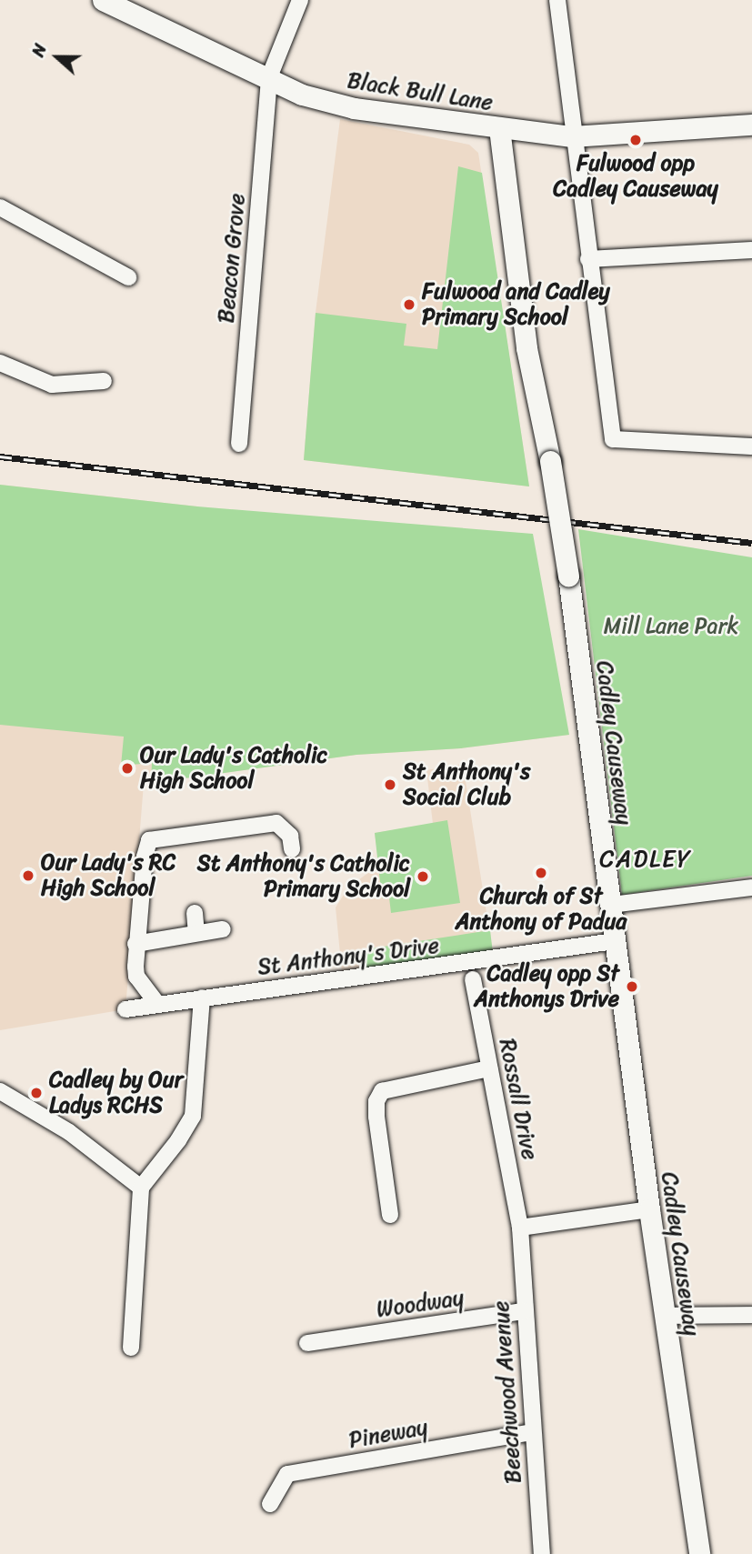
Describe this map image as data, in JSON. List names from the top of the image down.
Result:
{
  "streets": {
    "street": [
      "Black Bull Lane",
      "Beacon Grove",
      "Cadley Causeway",
      "St Anthony's Drive",
      "Rossall Drive",
      "Woodway",
      "Beechwood Avenue",
      "Pineway"
    ]
  },
  "crossings": [
    ["Black Bull Lane", "Beacon Grove"],
    ["Black Bull Lane", "Cadley Causeway"],
    ["Cadley Causeway", "St Anthony's Drive"],
    ["Rossall Drive", "Beechwood Avenue"],
    ["Woodway", "Beechwood Avenue"],
    ["Beechwood Avenue", "Pineway"]
  ],
  "districts": ["CADLEY"],
  "parks": ["Mill Lane Park"],
  "places": [
    "Fulwood opp Cadley Causeway",
    "Fulwood and Cadley Primary School",
    "Our Lady's Catholic High School",
    "St Anthony's Social Club",
    "Church of St Anthony of Padua",
    "Our Lady's RC High School",
    "St Anthony's Catholic Primary School",
    "Cadley opp St Anthonys Drive",
    "Cadley by Our Ladys RCHS"
  ],
  "north": "left"
}
